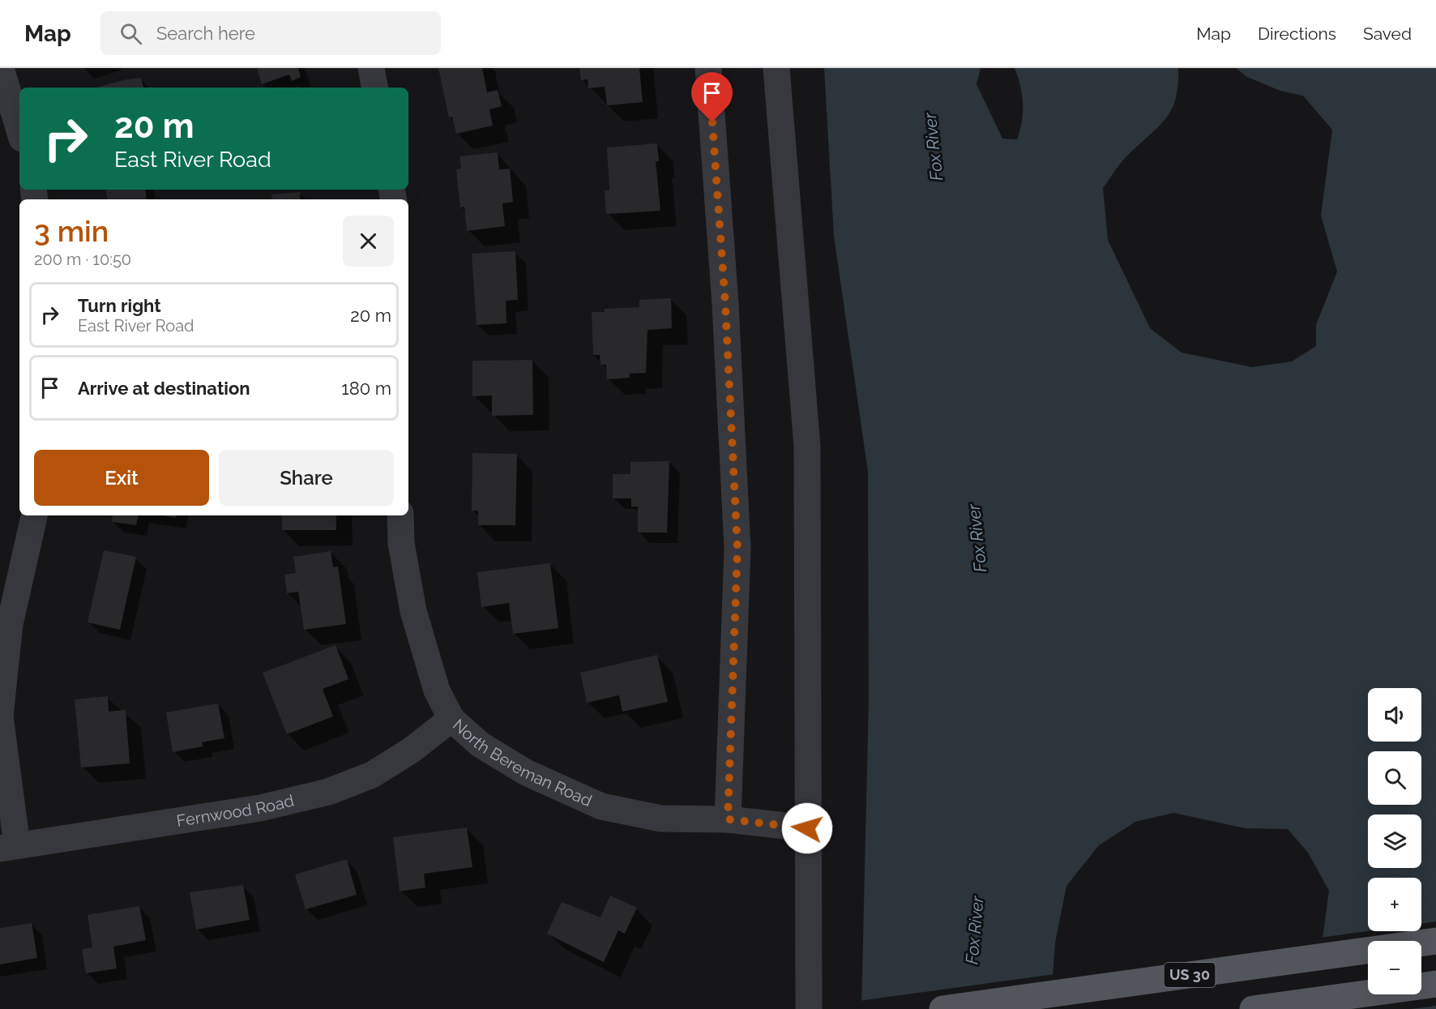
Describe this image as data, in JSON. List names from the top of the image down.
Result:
{
  "streets": {
    "main road": ["US 30"],
    "street": ["North Bereman Road", "Fernwood Road"]
  },
  "crossings": [
    ["North Bereman Road", "Fernwood Road"]
  ],
  "water": ["Fox River"],
  "page": {
    "header": "Map",
    "search": "Search here",
    "nav": ["Map", "Directions", "Saved"],
    "turn": ["20 m", "East River Road"],
    "heading": ["3 min", "200 m · 10:50"],
    "list": [
      {
        "name": "Turn right",
        "note": "East River Road",
        "value": "20 m"
      },
      {
        "name": "Arrive at destination",
        "value": "180 m"
      }
    ],
    "buttons": ["Exit", "Share"],
    "map_buttons": ["+", "−"]
  }
}
